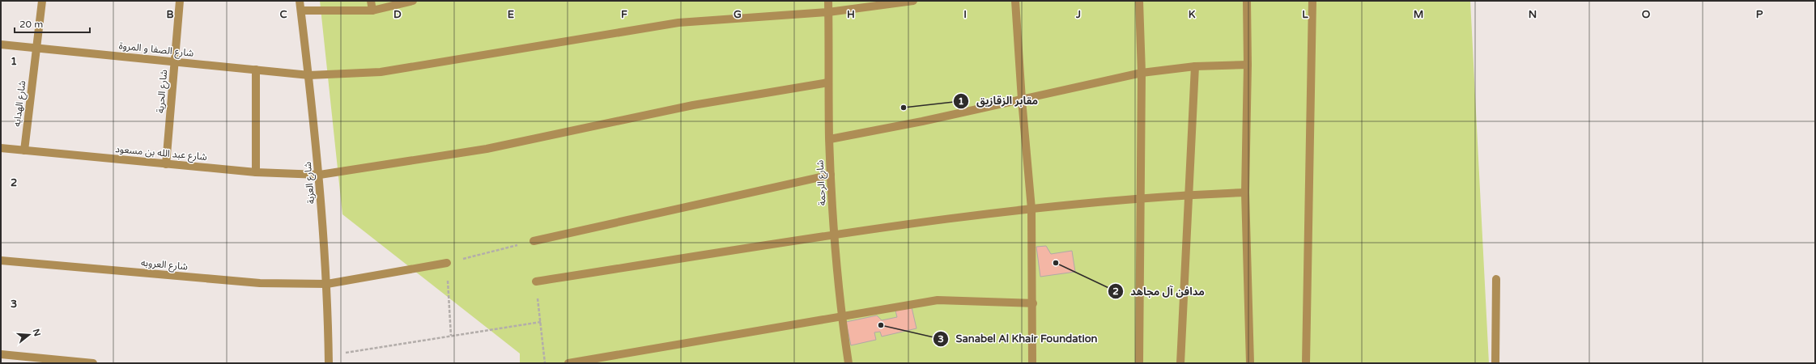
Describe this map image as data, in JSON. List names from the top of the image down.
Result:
{
  "streets": {
    "street": [
      "شارع الصفا و المروة",
      "شارع الحرية",
      "شارع الهدايه",
      "شارع عبد الله بن مسعود",
      "شارع العزبة",
      "شارع الرحمة",
      "شارع العروبه"
    ]
  },
  "crossings": [
    ["شارع الصفا و المروة", "شارع الحرية"],
    ["شارع الصفا و المروة", "شارع الهدايه"],
    ["شارع الصفا و المروة", "شارع العزبة"],
    ["شارع الصفا و المروة", "شارع الرحمة"],
    ["شارع الحرية", "شارع عبد الله بن مسعود"],
    ["شارع الهدايه", "شارع عبد الله بن مسعود"],
    ["شارع عبد الله بن مسعود", "شارع العزبة"],
    ["شارع عبد الله بن مسعود", "شارع الرحمة"],
    ["شارع العزبة", "شارع العروبه"]
  ],
  "places": ["مقابر الزقازيق", "مدافن آل مجاهد", "Sanabel Al Khair Foundation"],
  "scale_bar": "20 m",
  "north": "right",
  "grid": {
    "columns": [
      "B",
      "C",
      "D",
      "E",
      "F",
      "G",
      "H",
      "I",
      "J",
      "K",
      "L",
      "M",
      "N",
      "O",
      "P"
    ],
    "rows": ["1", "2", "3"]
  }
}
